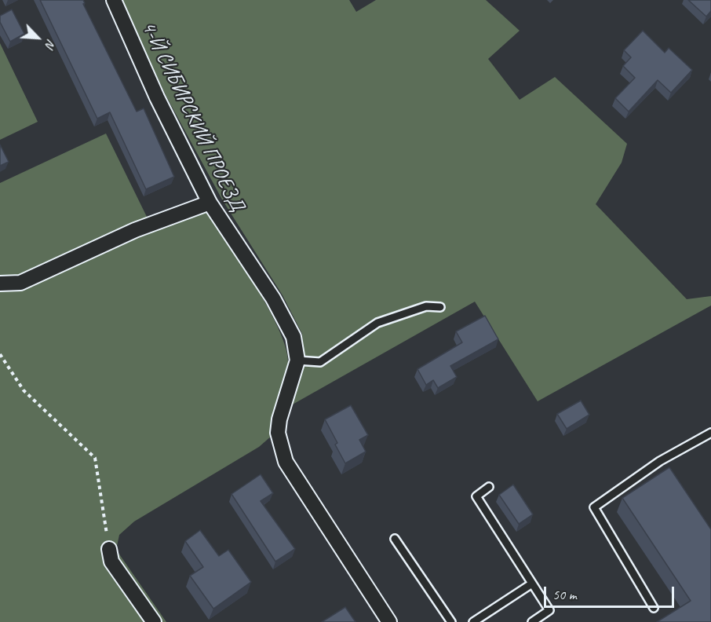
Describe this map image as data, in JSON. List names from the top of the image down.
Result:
{
  "streets": {
    "street": ["4-Й СИБИРСКИЙ ПРОЕЗД"]
  },
  "scale_bar": "50 m",
  "north": "bottom right"
}
